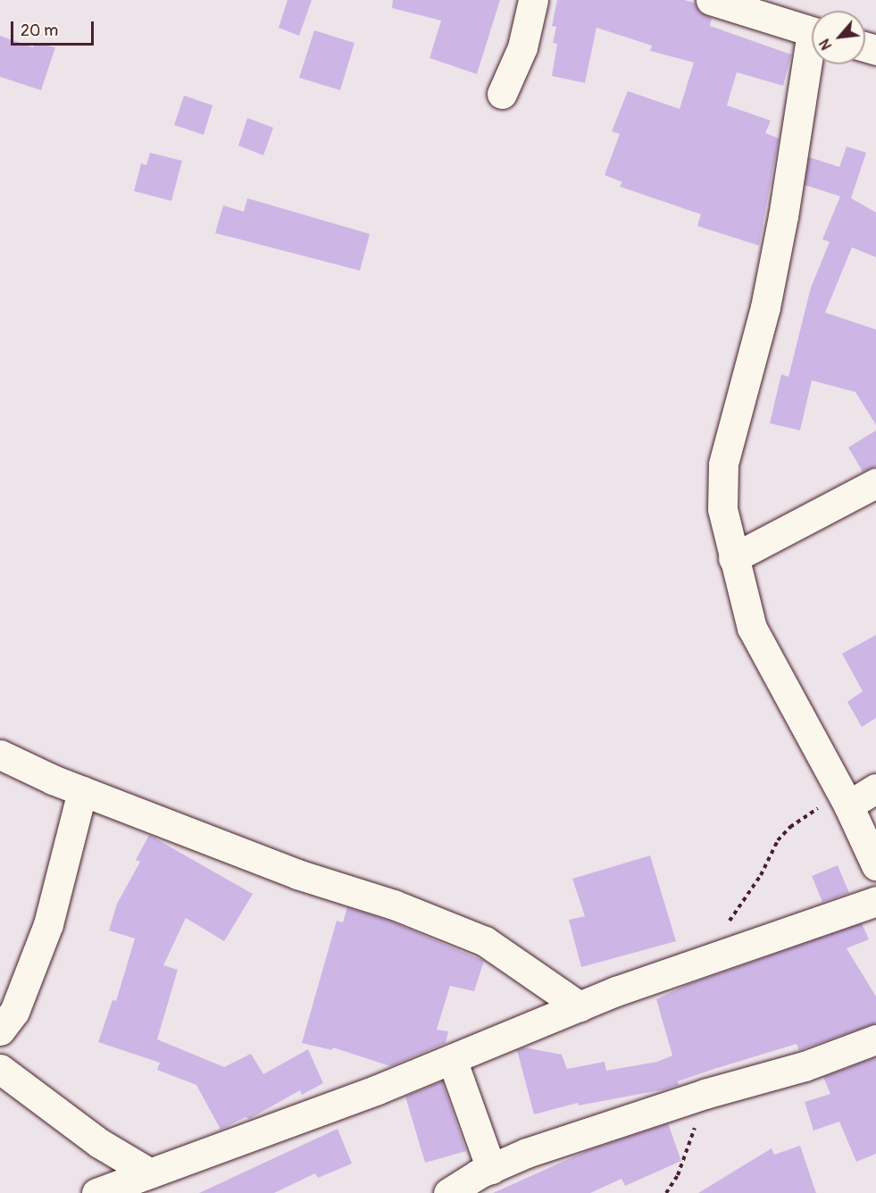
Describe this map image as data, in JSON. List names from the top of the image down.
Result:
{
  "scale_bar": "20 m",
  "north": "bottom left"
}
